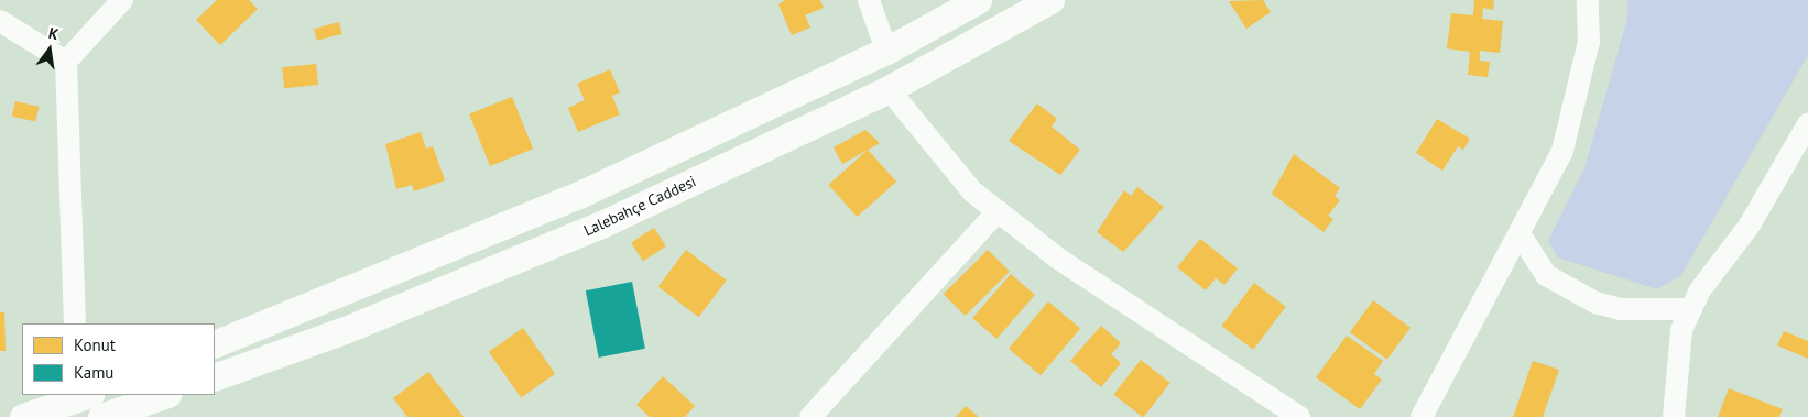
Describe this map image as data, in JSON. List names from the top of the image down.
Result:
{
  "streets": {
    "street": ["Lalebahçe Caddesi"]
  },
  "legend": ["Konut", "Kamu"],
  "north": "top"
}
